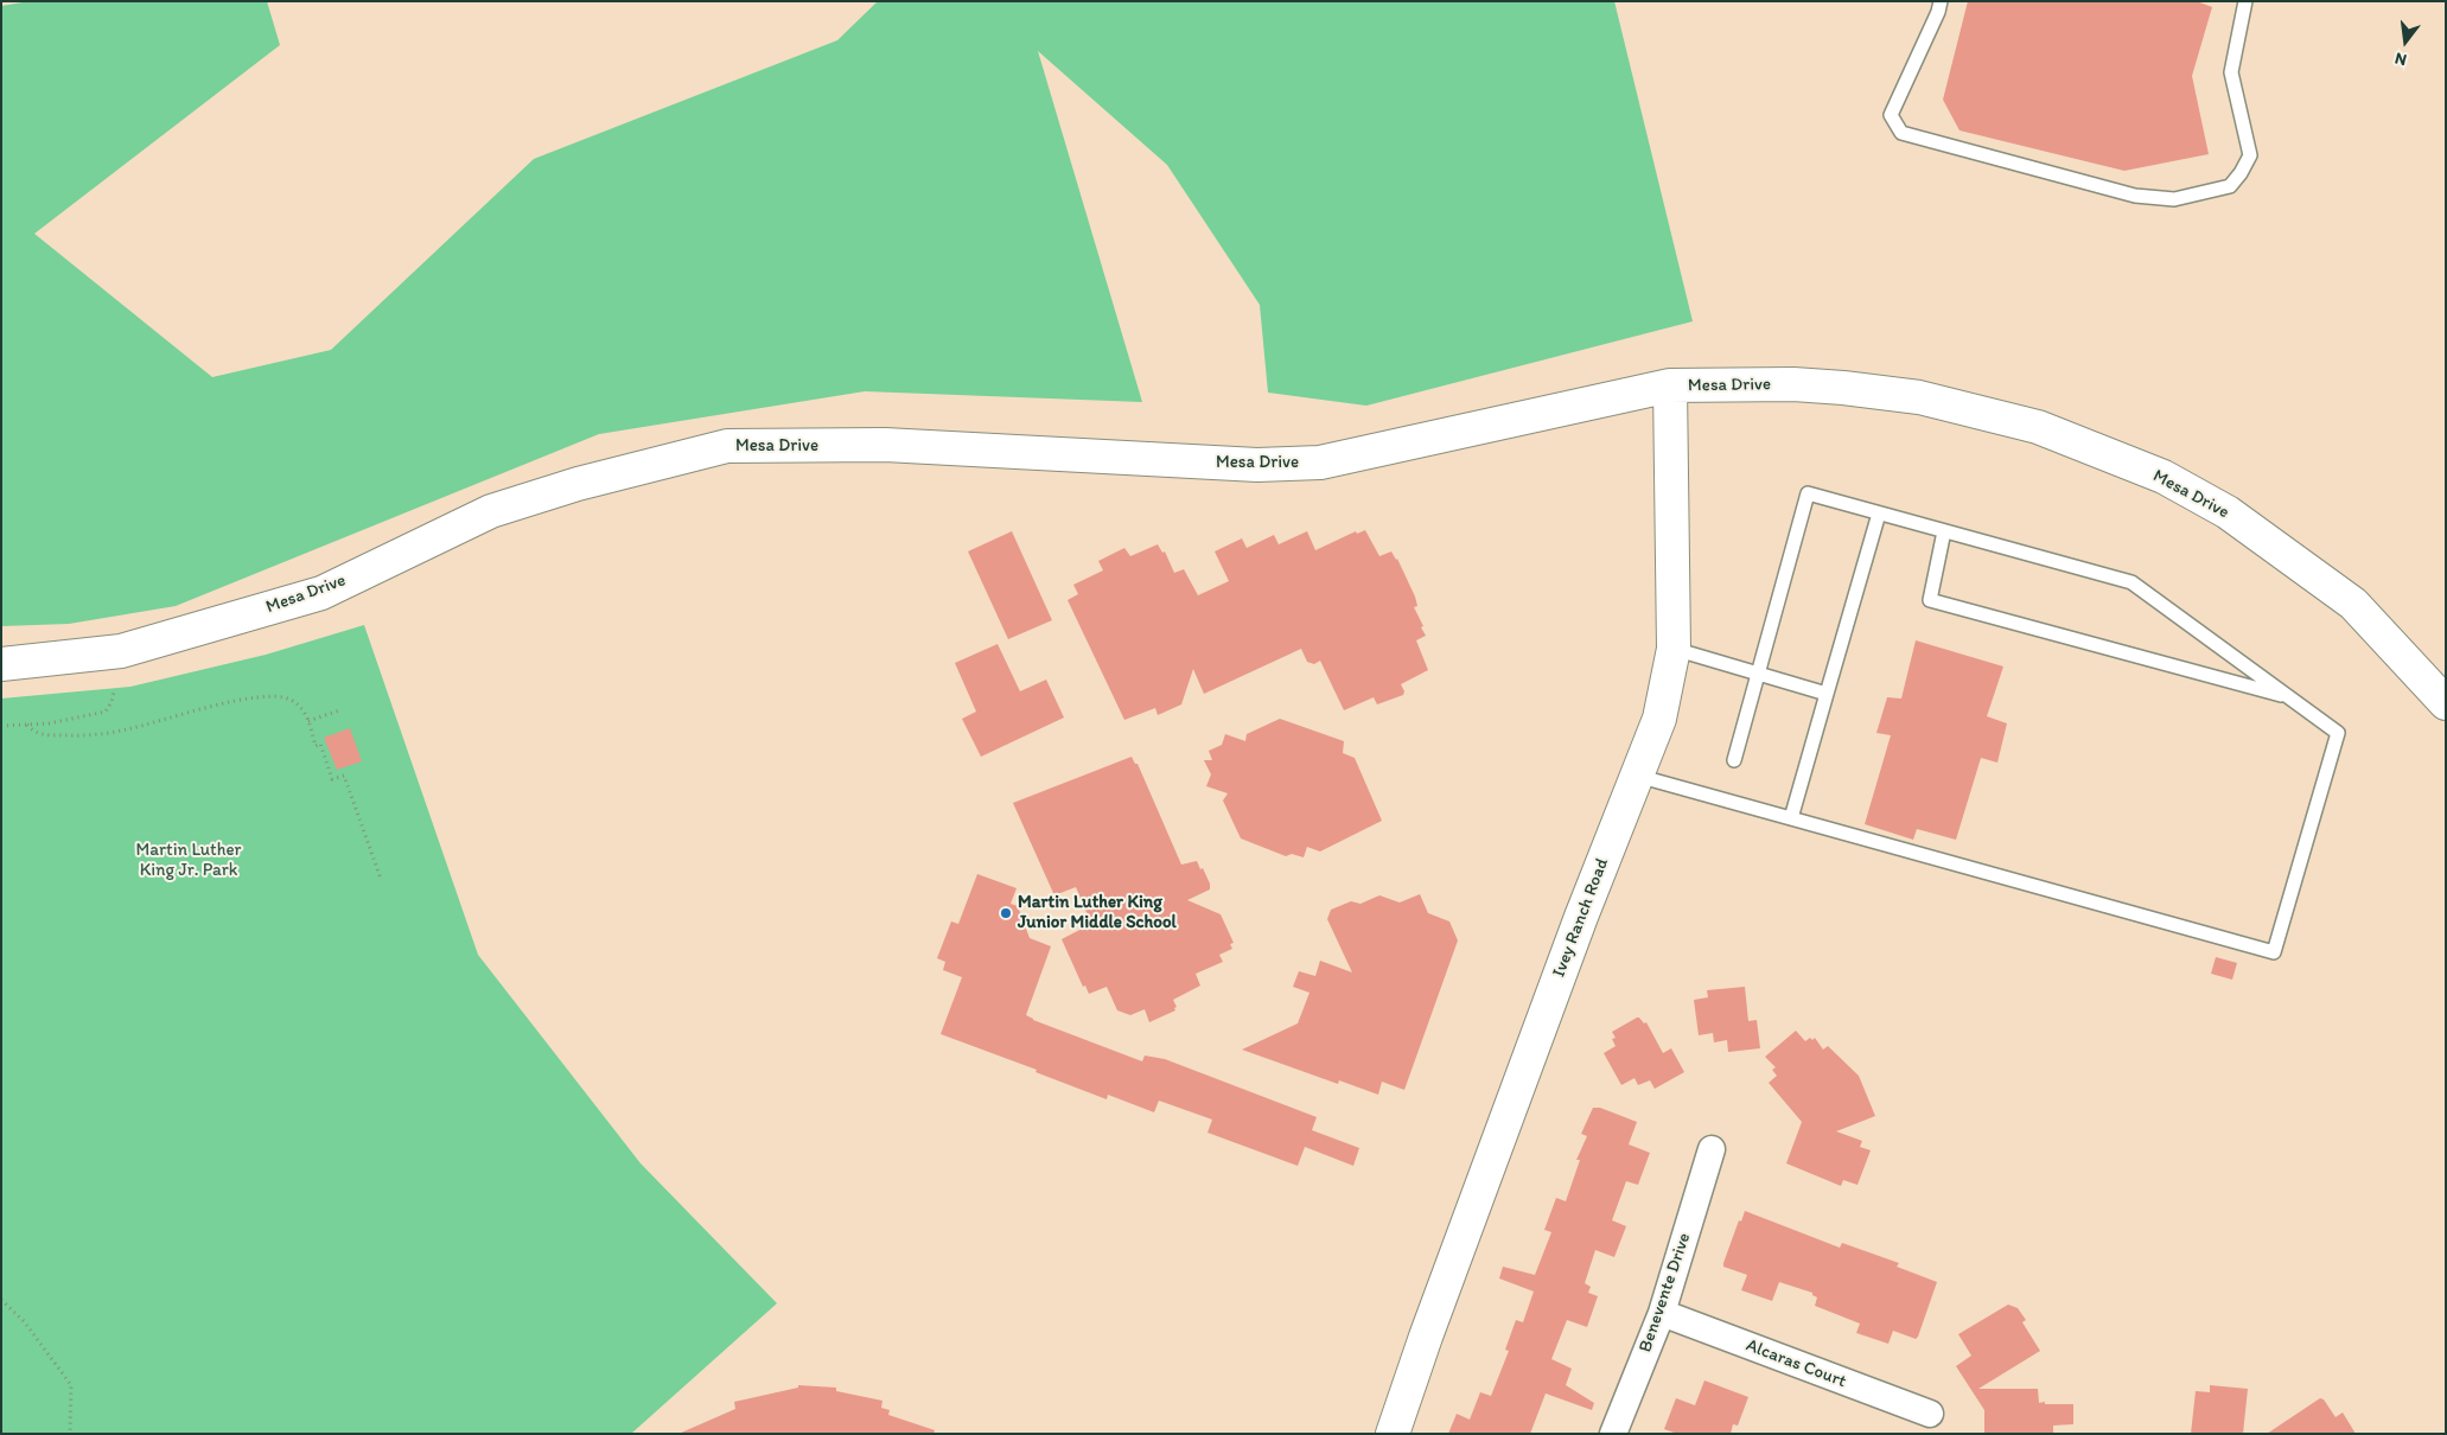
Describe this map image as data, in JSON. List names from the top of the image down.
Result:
{
  "streets": {
    "main road": ["Mesa Drive", "Ivey Ranch Road"],
    "street": ["Benevente Drive", "Alcaras Court"]
  },
  "crossings": [
    ["Mesa Drive", "Ivey Ranch Road"],
    ["Benevente Drive", "Alcaras Court"]
  ],
  "parks": ["Martin Luther King Jr. Park"],
  "places": ["Martin Luther King Junior Middle School"],
  "north": "bottom"
}
